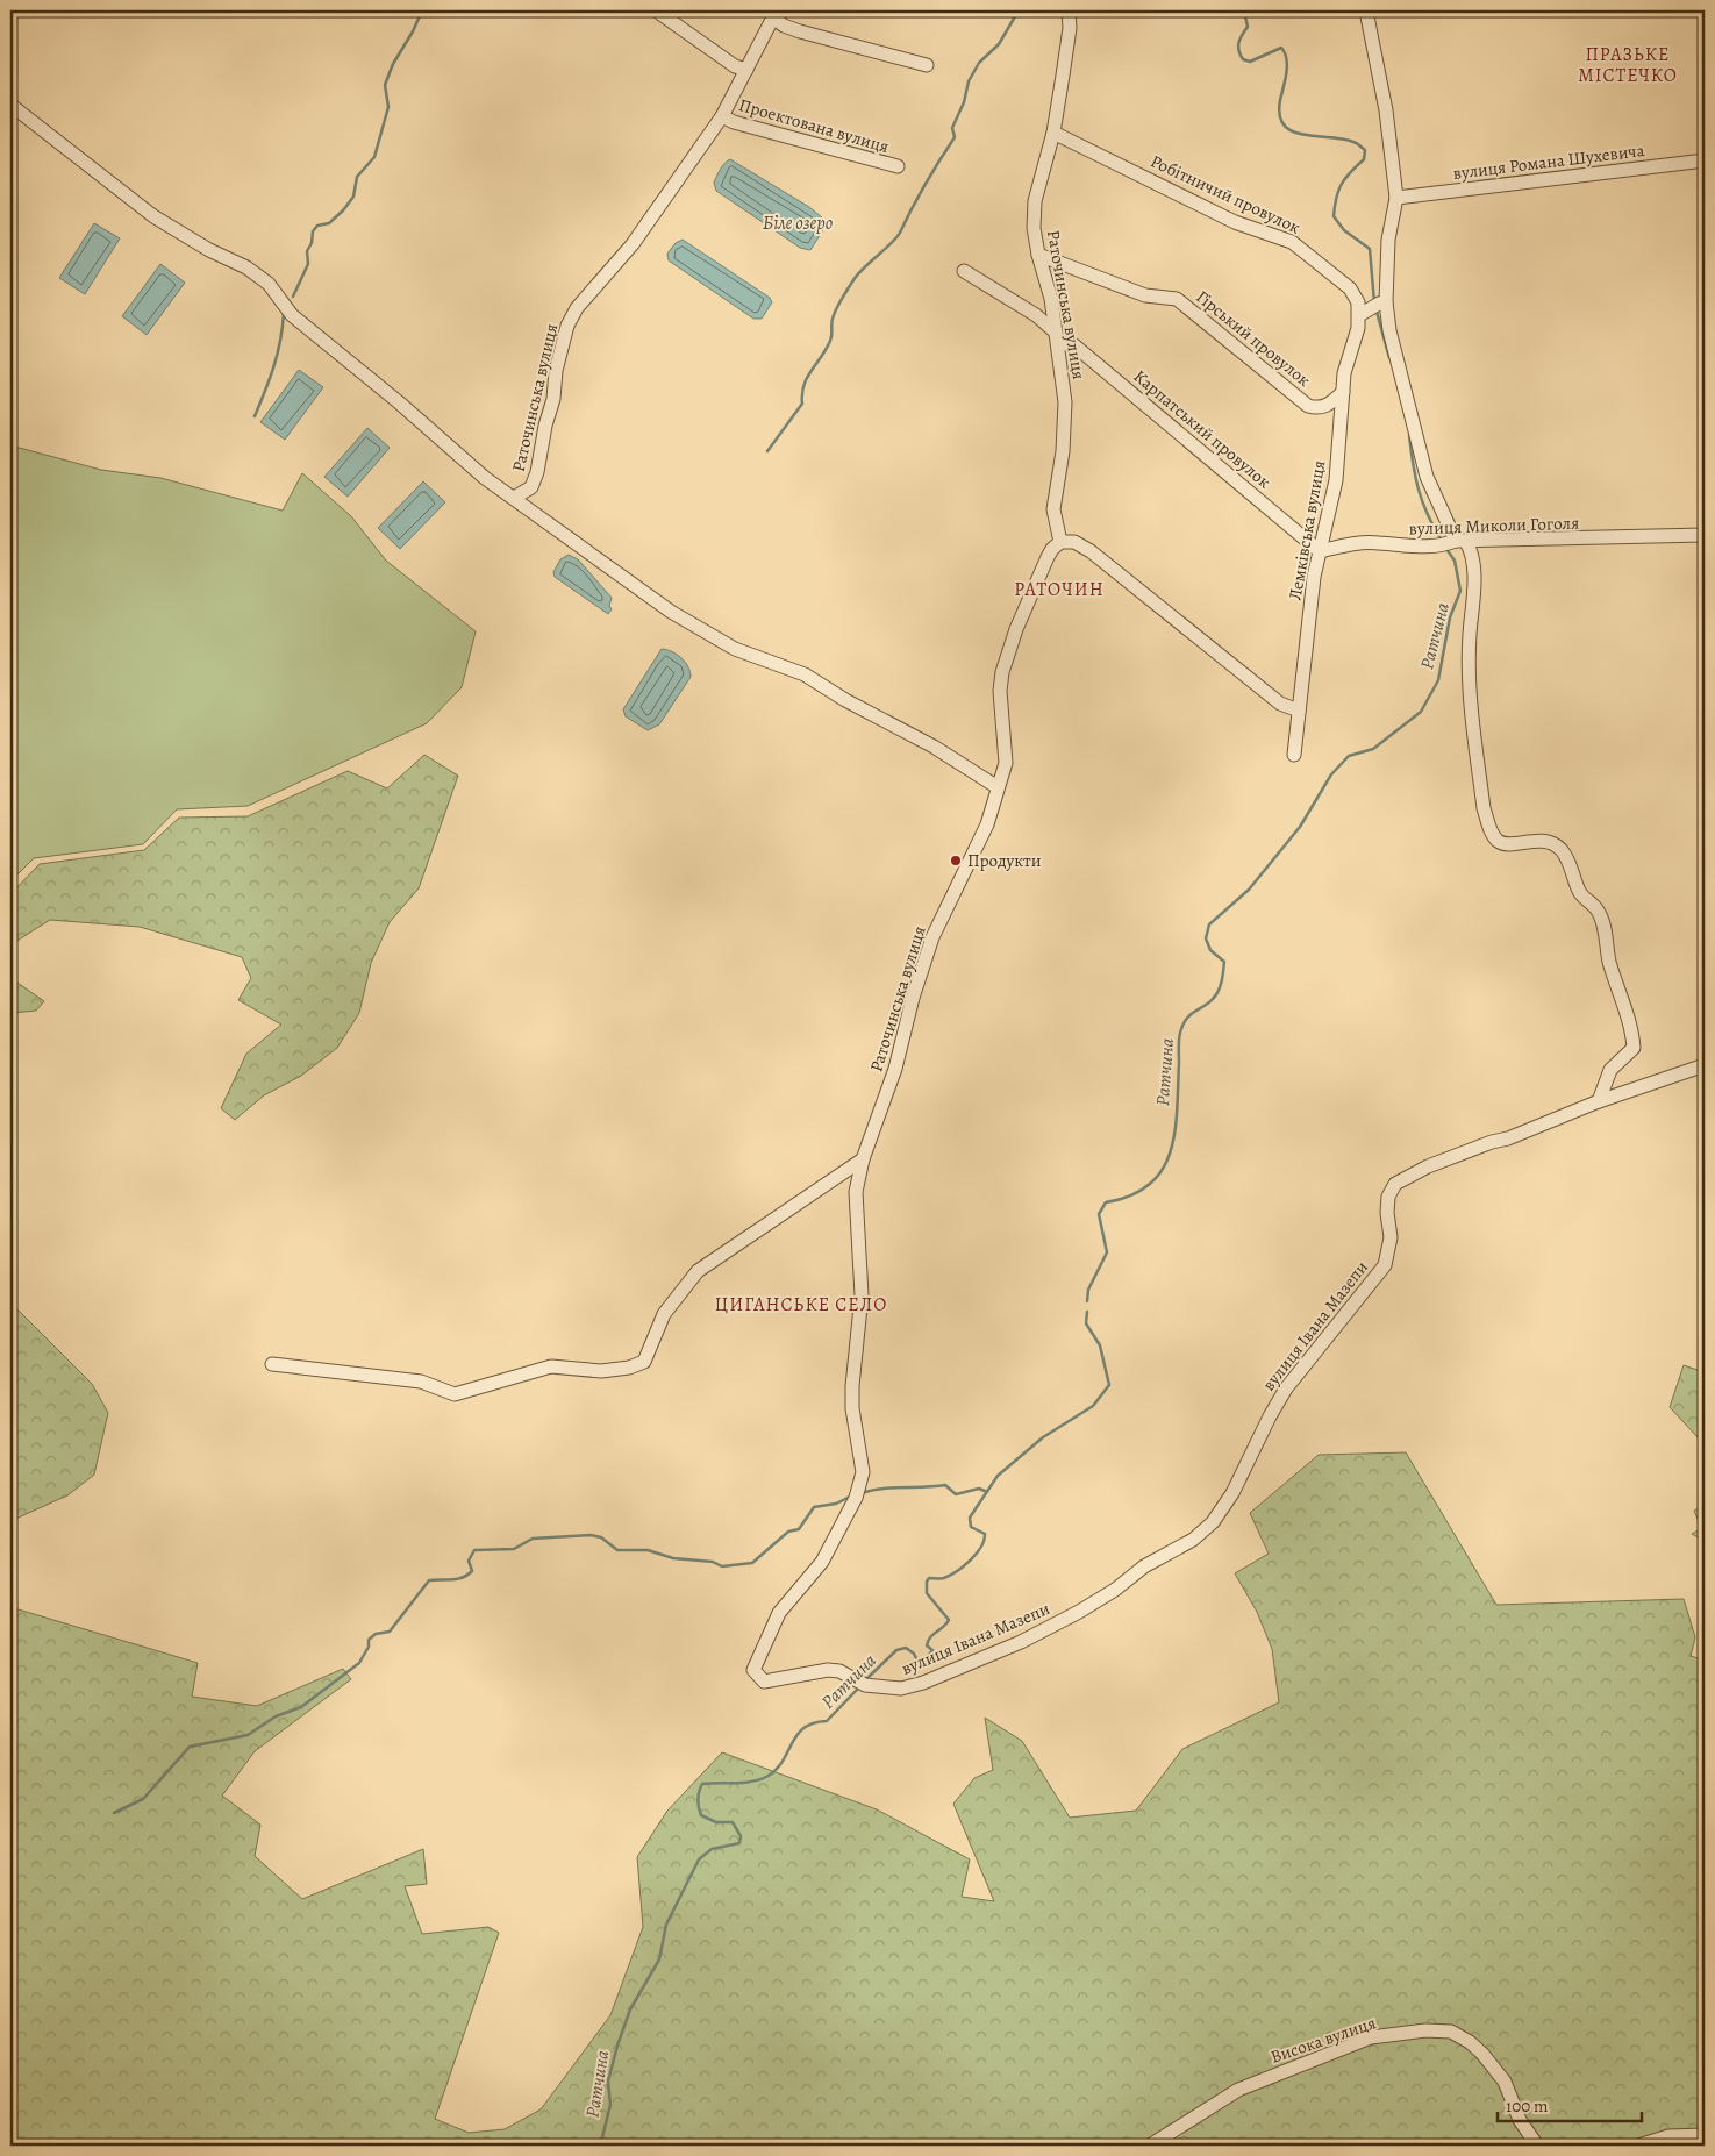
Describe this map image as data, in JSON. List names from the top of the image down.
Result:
{
  "streets": {
    "street": [
      "Проектована вулиця",
      "вулиця Романа Шухевича",
      "Робітничий провулок",
      "Раточинська вулиця",
      "Гірський провулок",
      "Карпатський провулок",
      "вулиця Миколи Гоголя",
      "Лемківська вулиця",
      "вулиця Івана Мазепи",
      "Висока вулиця"
    ]
  },
  "crossings": [
    ["Проектована вулиця", "Раточинська вулиця"],
    ["Робітничий провулок", "Раточинська вулиця"],
    ["Робітничий провулок", "Лемківська вулиця"],
    ["Раточинська вулиця", "Гірський провулок"],
    ["Раточинська вулиця", "Карпатський провулок"],
    ["Раточинська вулиця", "вулиця Івана Мазепи"],
    ["Гірський провулок", "Лемківська вулиця"],
    ["Карпатський провулок", "вулиця Миколи Гоголя"],
    ["Карпатський провулок", "Лемківська вулиця"],
    ["вулиця Миколи Гоголя", "Лемківська вулиця"]
  ],
  "districts": ["ПРАЗЬКЕ МІСТЕЧКО", "РАТОЧИН", "ЦИГАНСЬКЕ СЕЛО"],
  "water": ["Біле озеро", "Ратчина"],
  "places": ["Продукти"],
  "scale_bar": "100 m"
}
